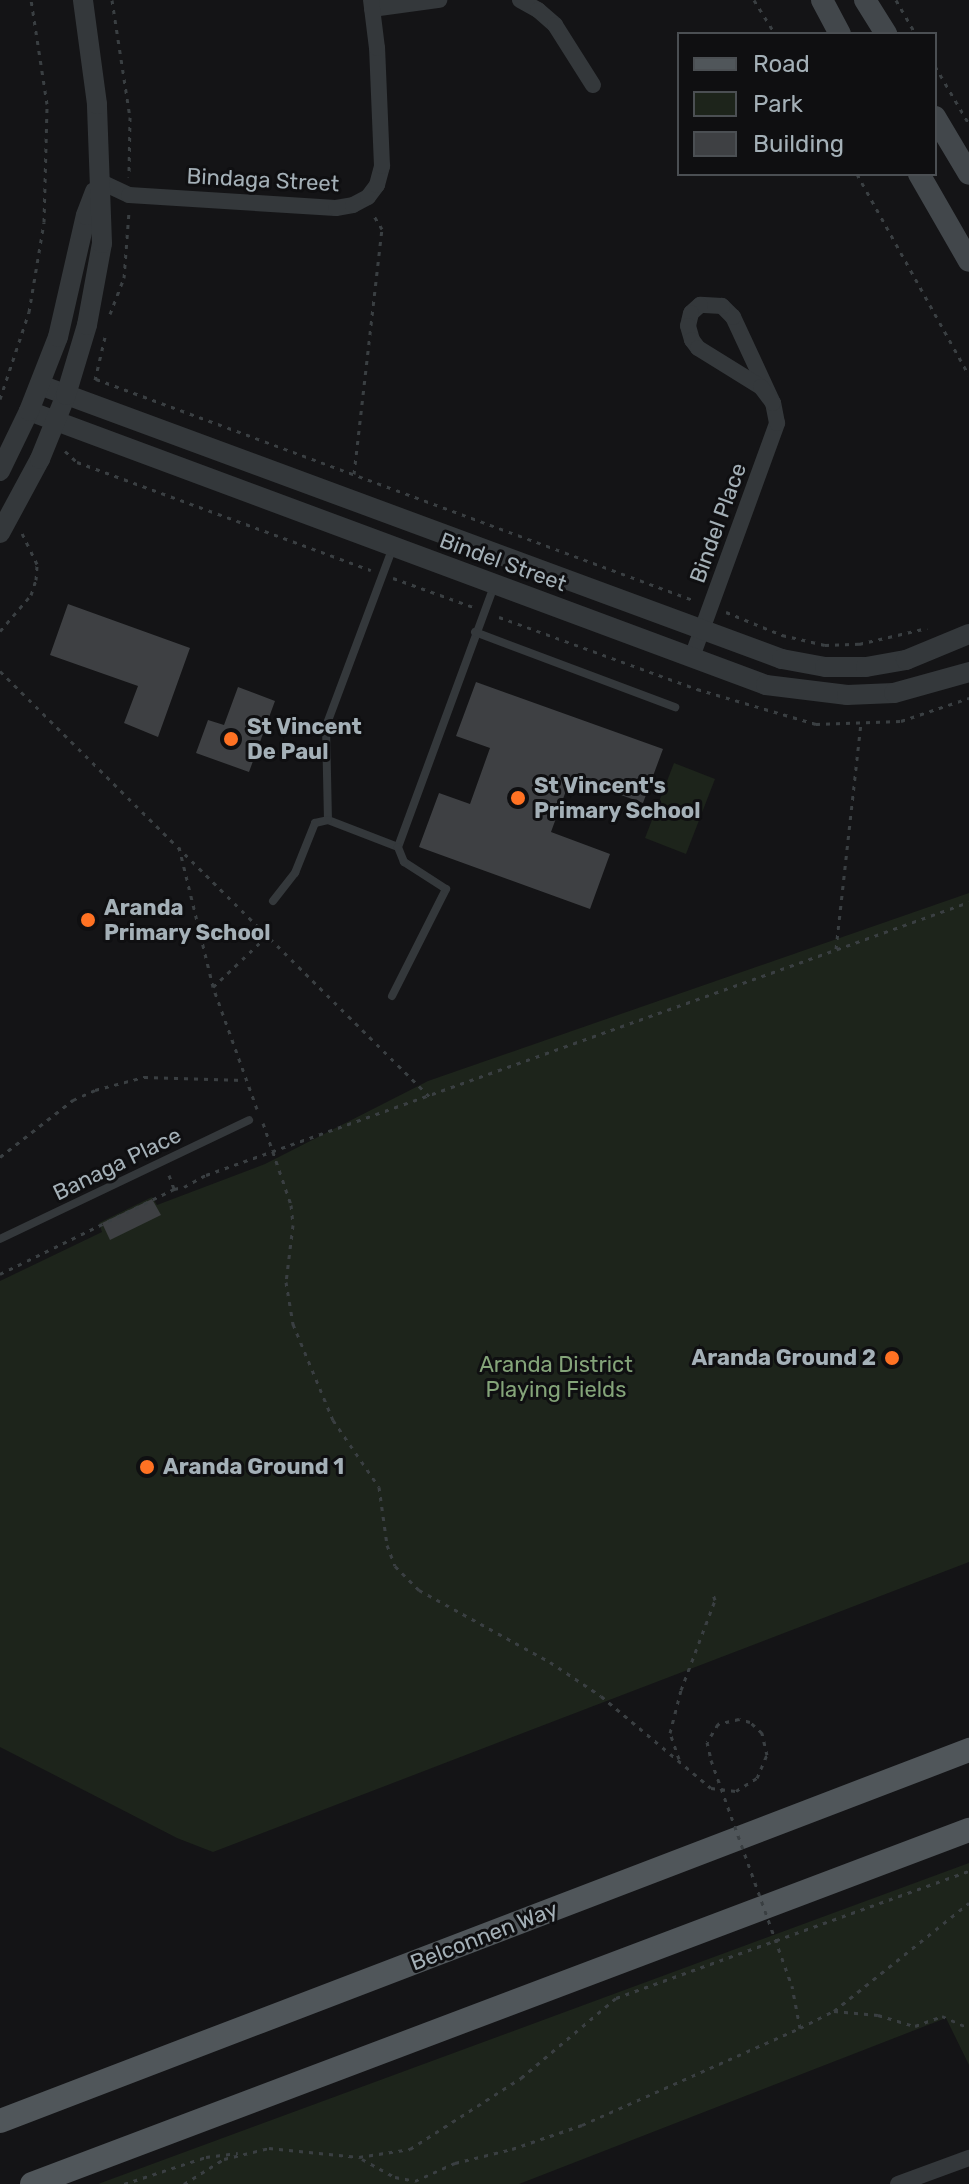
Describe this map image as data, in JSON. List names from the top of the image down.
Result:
{
  "streets": {
    "main road": ["Belconnen Way"],
    "street": ["Bindaga Street", "Bindel Place", "Bindel Street"],
    "lane": ["Banaga Place"]
  },
  "crossings": [
    ["Bindel Place", "Bindel Street"]
  ],
  "parks": ["Aranda District Playing Fields"],
  "places": [
    "St Vincent De Paul",
    "St Vincent's Primary School",
    "Aranda Primary School",
    "Aranda Ground 2",
    "Aranda Ground 1"
  ],
  "legend": ["Road", "Park", "Building"]
}
